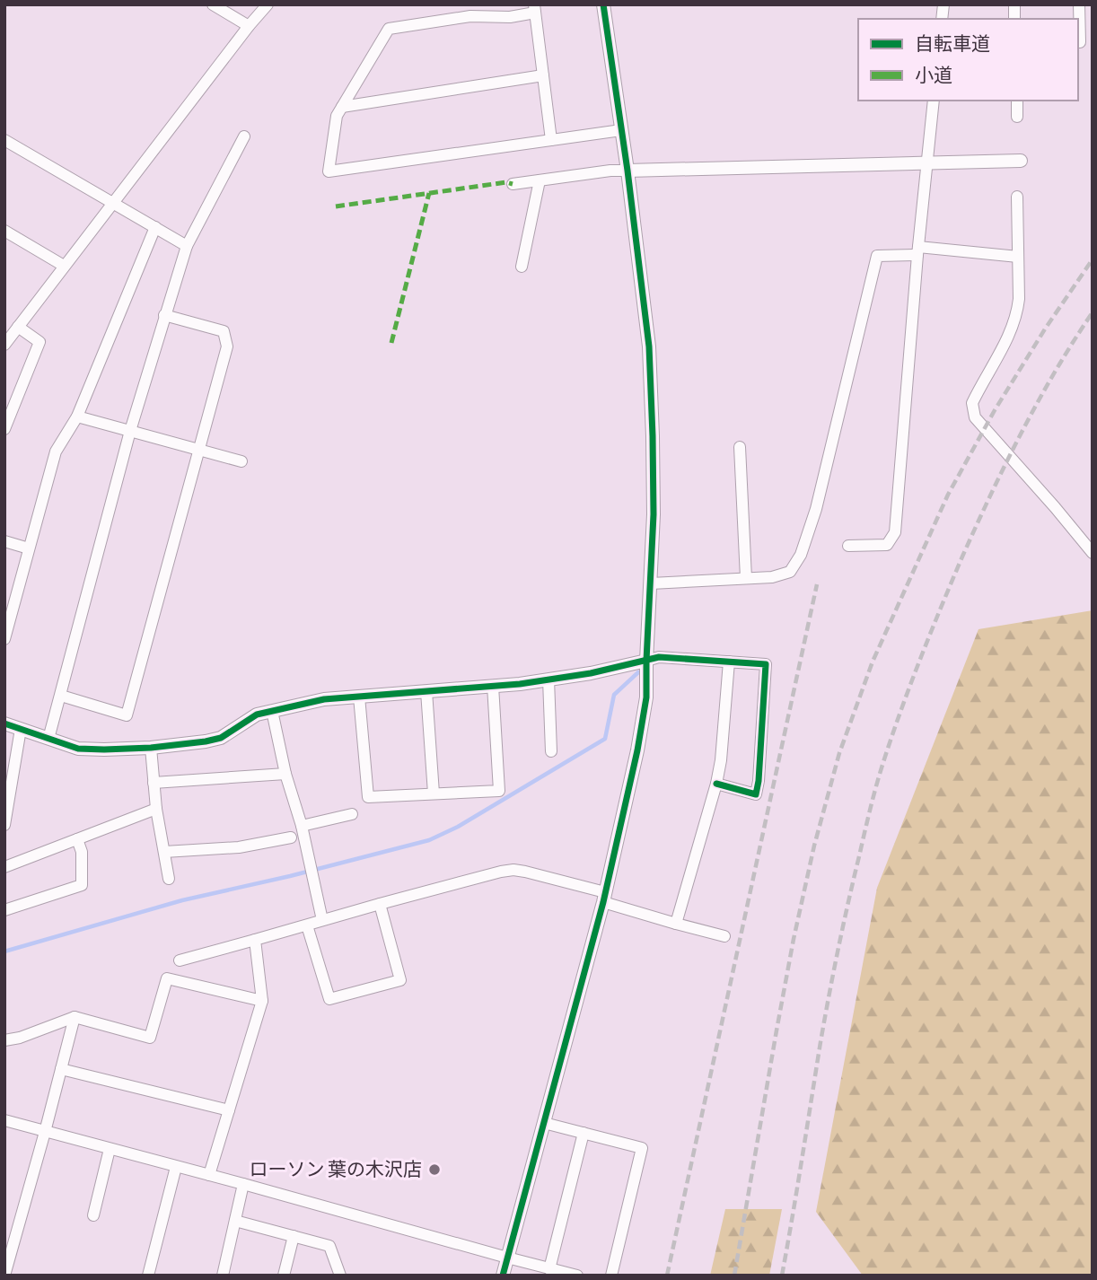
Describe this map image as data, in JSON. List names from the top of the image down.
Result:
{
  "places": ["ローソン 葉の木沢店"],
  "legend": ["自転車道", "小道"]
}
